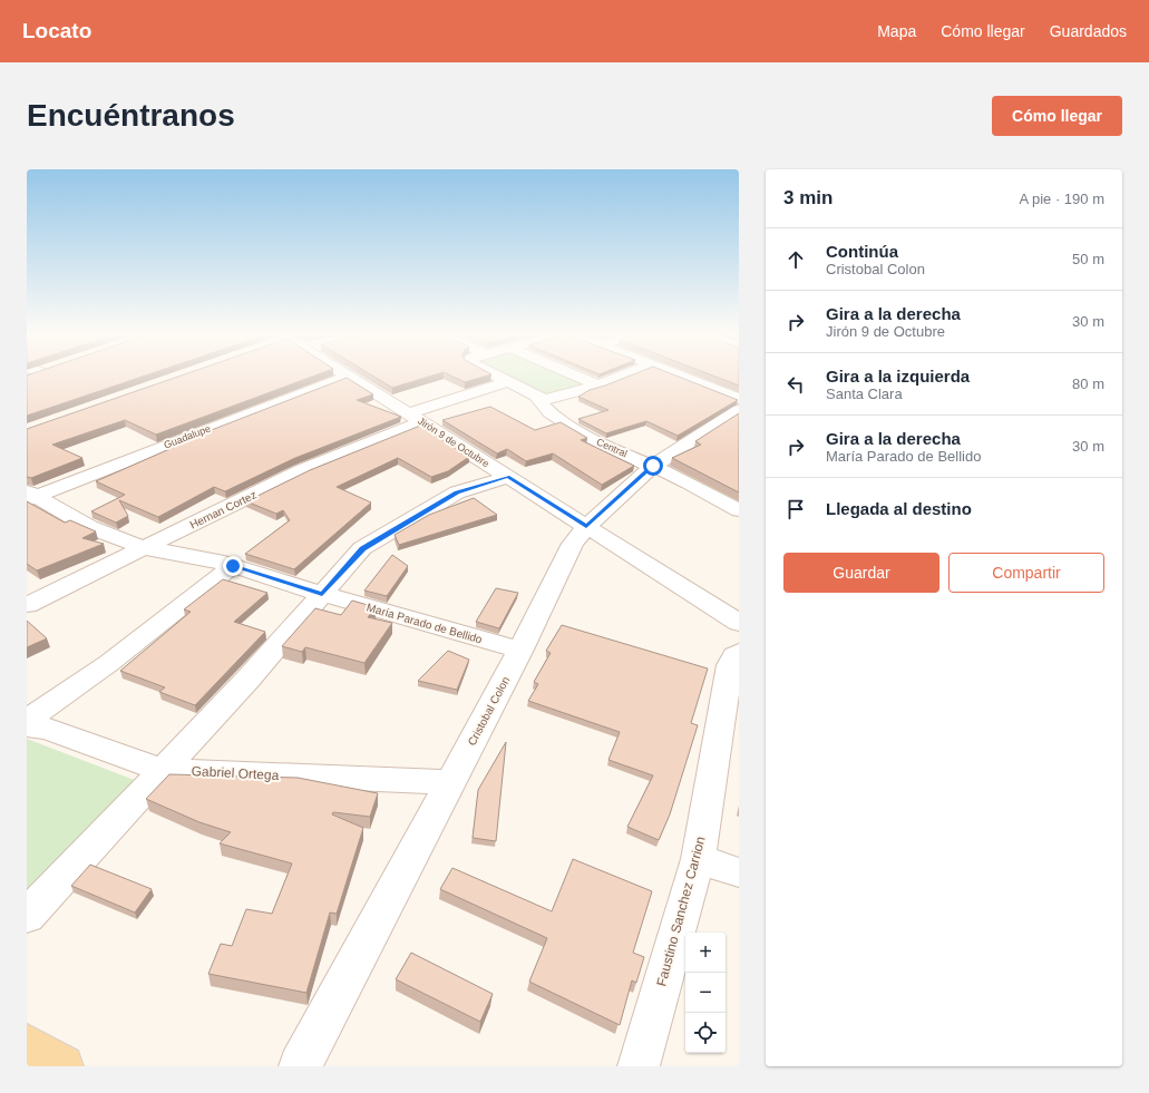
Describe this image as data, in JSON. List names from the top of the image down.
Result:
{
  "streets": {
    "street": [
      "Guadalupe",
      "Jirón 9 de Octubre",
      "Central",
      "Hernan Cortez",
      "María Parado de Bellido",
      "Cristobal Colon",
      "Gabriel Ortega",
      "Faustino Sanchez Carrion"
    ]
  },
  "crossings": [
    ["Guadalupe", "Jirón 9 de Octubre"],
    ["Guadalupe", "María Parado de Bellido"],
    ["Jirón 9 de Octubre", "Hernan Cortez"],
    ["Jirón 9 de Octubre", "Cristobal Colon"],
    ["Central", "Cristobal Colon"],
    ["Hernan Cortez", "María Parado de Bellido"],
    ["María Parado de Bellido", "Cristobal Colon"],
    ["Cristobal Colon", "Gabriel Ortega"]
  ],
  "page": {
    "header": "Locato",
    "nav": ["Mapa", "Cómo llegar", "Guardados"],
    "buttons": [
      "Cómo llegar",
      ["Guardar", "Compartir"]
    ],
    "title": "Encuéntranos",
    "heading": ["3 min", "A pie · 190 m"],
    "list": [
      ["Continúa", "Cristobal Colon", "50 m"],
      ["Gira a la derecha", "Jirón 9 de Octubre", "30 m"],
      ["Gira a la izquierda", "Santa Clara", "80 m"],
      ["Gira a la derecha", "María Parado de Bellido", "30 m"],
      "Llegada al destino"
    ],
    "map_buttons": ["+", "−"]
  }
}
